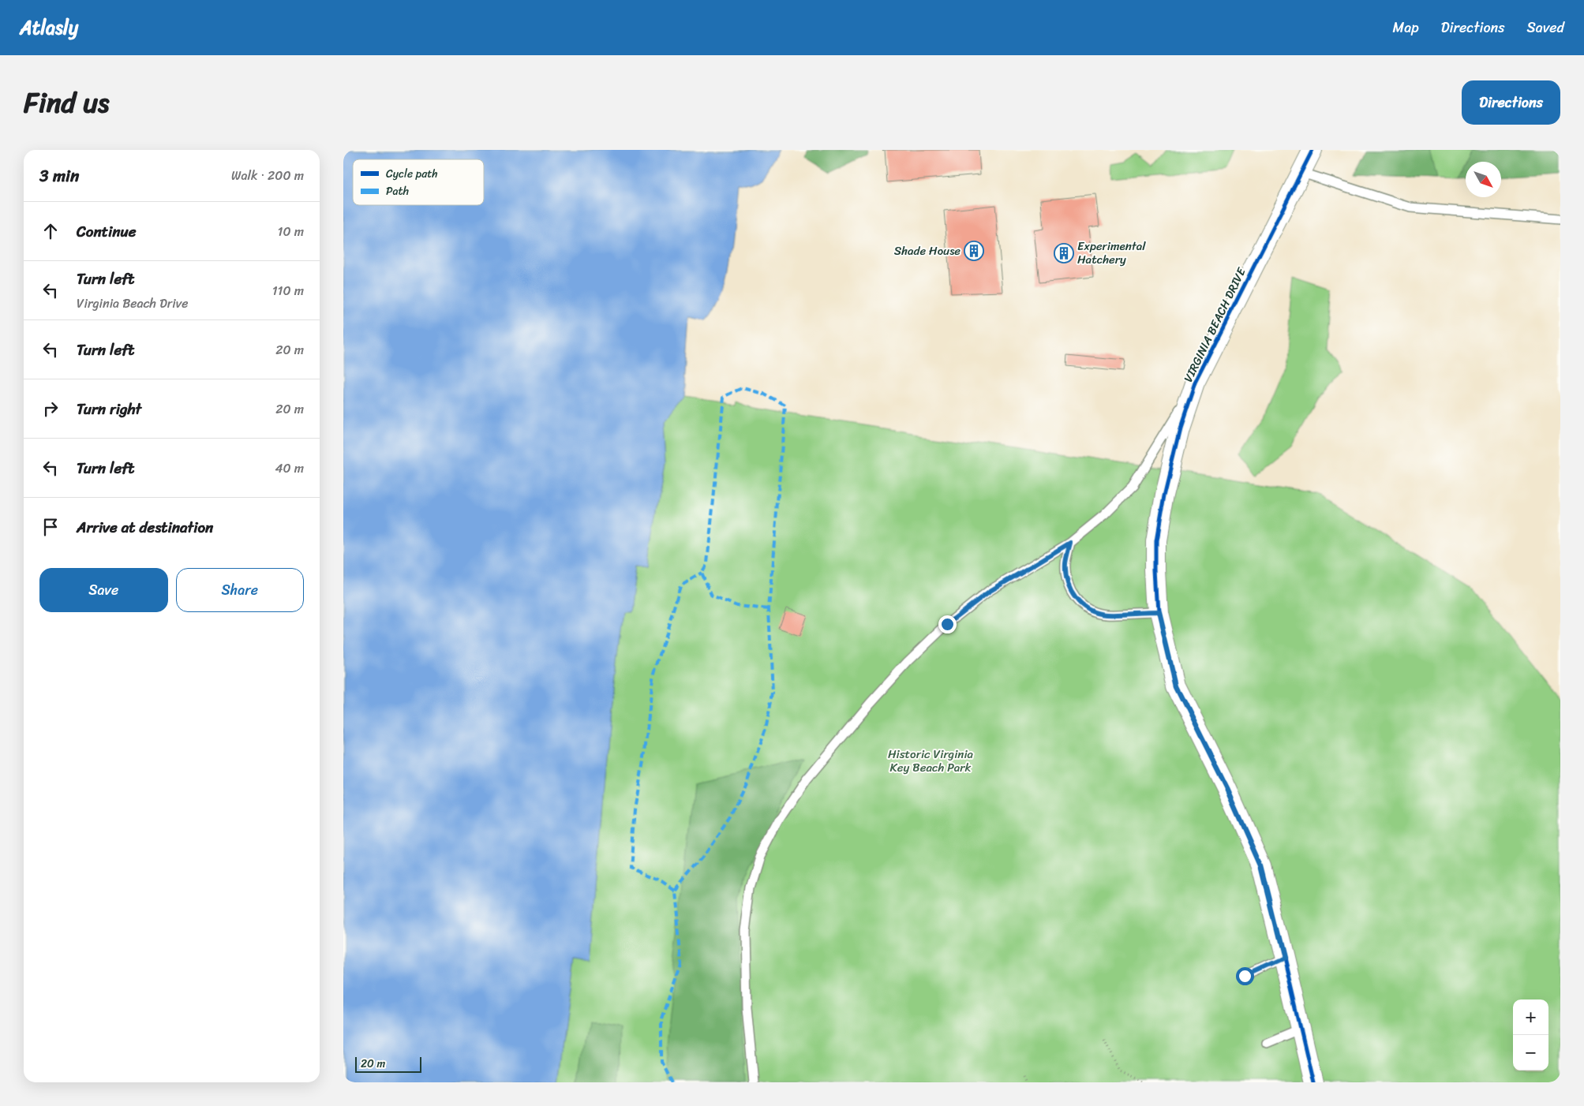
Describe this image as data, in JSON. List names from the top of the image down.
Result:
{
  "streets": {
    "street": ["VIRGINIA BEACH DRIVE"]
  },
  "parks": ["Historic Virginia Key Beach Park"],
  "places": {
    "building": ["Shade House", "Experimental Hatchery"]
  },
  "legend": ["Cycle path", "Path"],
  "scale_bar": "20 m",
  "north": "bottom right",
  "page": {
    "header": "Atlasly",
    "nav": ["Map", "Directions", "Saved"],
    "title": "Find us",
    "buttons": [
      "Directions",
      ["Save", "Share"]
    ],
    "heading": ["3 min", "Walk · 200 m"],
    "list": [
      ["Continue", "10 m"],
      ["Turn left", "Virginia Beach Drive", "110 m"],
      ["Turn left", "20 m"],
      ["Turn right", "20 m"],
      ["Turn left", "40 m"],
      "Arrive at destination"
    ],
    "map_buttons": ["+", "−"],
    "scale": "20 m"
  }
}
